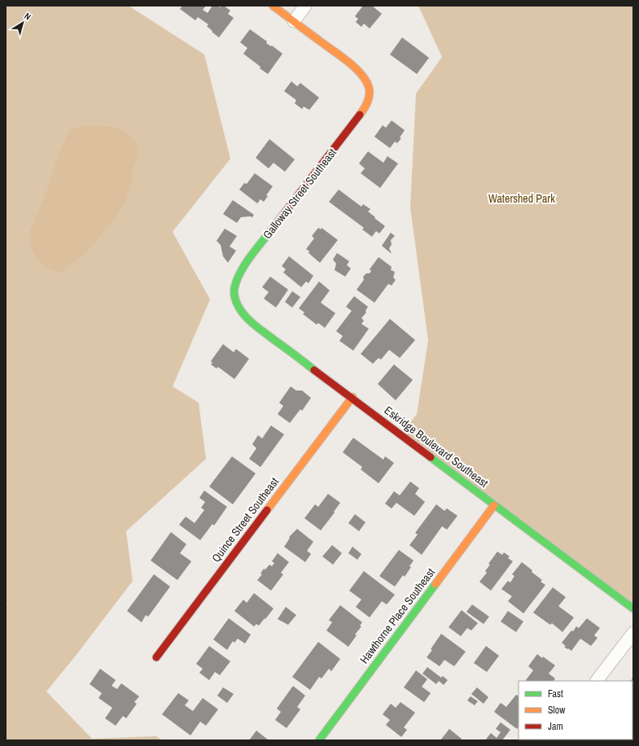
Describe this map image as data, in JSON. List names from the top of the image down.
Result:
{
  "streets": {
    "street": [
      "Galloway Street Southeast",
      "Eskridge Boulevard Southeast",
      "Quince Street Southeast",
      "Hawthorne Place Southeast"
    ]
  },
  "crossings": [
    ["Galloway Street Southeast", "Eskridge Boulevard Southeast"],
    ["Eskridge Boulevard Southeast", "Quince Street Southeast"],
    ["Eskridge Boulevard Southeast", "Hawthorne Place Southeast"]
  ],
  "parks": ["Watershed Park"],
  "legend": ["Fast", "Slow", "Jam"],
  "north": "top right"
}
